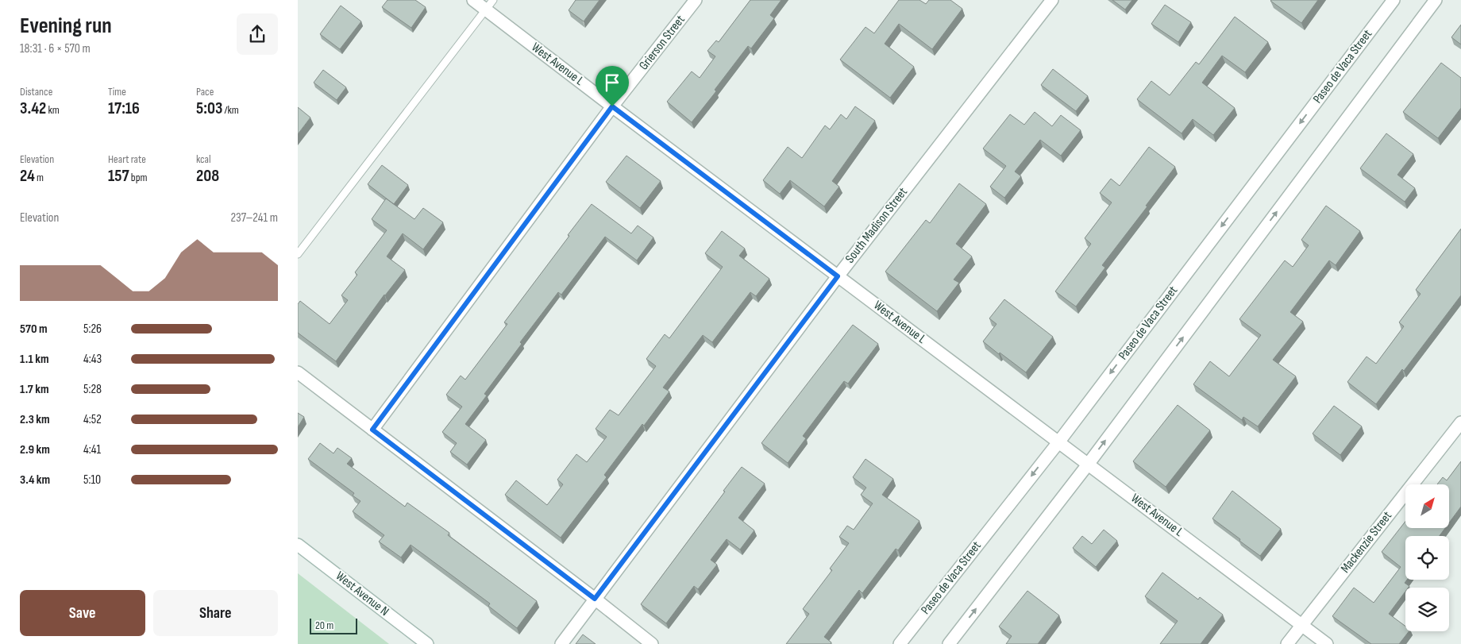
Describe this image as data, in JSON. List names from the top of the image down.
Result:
{
  "streets": {
    "street": [
      "Grierson Street",
      "West Avenue L",
      "Paseo de Vaca Street",
      "South Madison Street",
      "Mackenzie Street",
      "West Avenue N"
    ]
  },
  "crossings": [
    ["Grierson Street", "West Avenue L"],
    ["West Avenue L", "Paseo de Vaca Street"],
    ["West Avenue L", "South Madison Street"],
    ["West Avenue L", "Mackenzie Street"]
  ],
  "scale_bar": "20 m",
  "north": "top right",
  "page": {
    "heading": ["Evening run", "18:31 · 6 × 570 m"],
    "stats": [
      ["Distance", "3.42 km"],
      ["Time", "17:16"],
      ["Pace", "5:03 /km"],
      ["Elevation", "24 m"],
      ["Heart rate", "157 bpm"],
      ["kcal", "208"]
    ],
    "chart": ["Elevation", "237–241 m"],
    "list": [
      {
        "name": "570 m",
        "note": "5:26"
      },
      {
        "name": "1.1 km",
        "note": "4:43"
      },
      {
        "name": "1.7 km",
        "note": "5:28"
      },
      {
        "name": "2.3 km",
        "note": "4:52"
      },
      {
        "name": "2.9 km",
        "note": "4:41"
      },
      {
        "name": "3.4 km",
        "note": "5:10"
      }
    ],
    "buttons": ["Save", "Share"],
    "scale": "20 m"
  }
}
